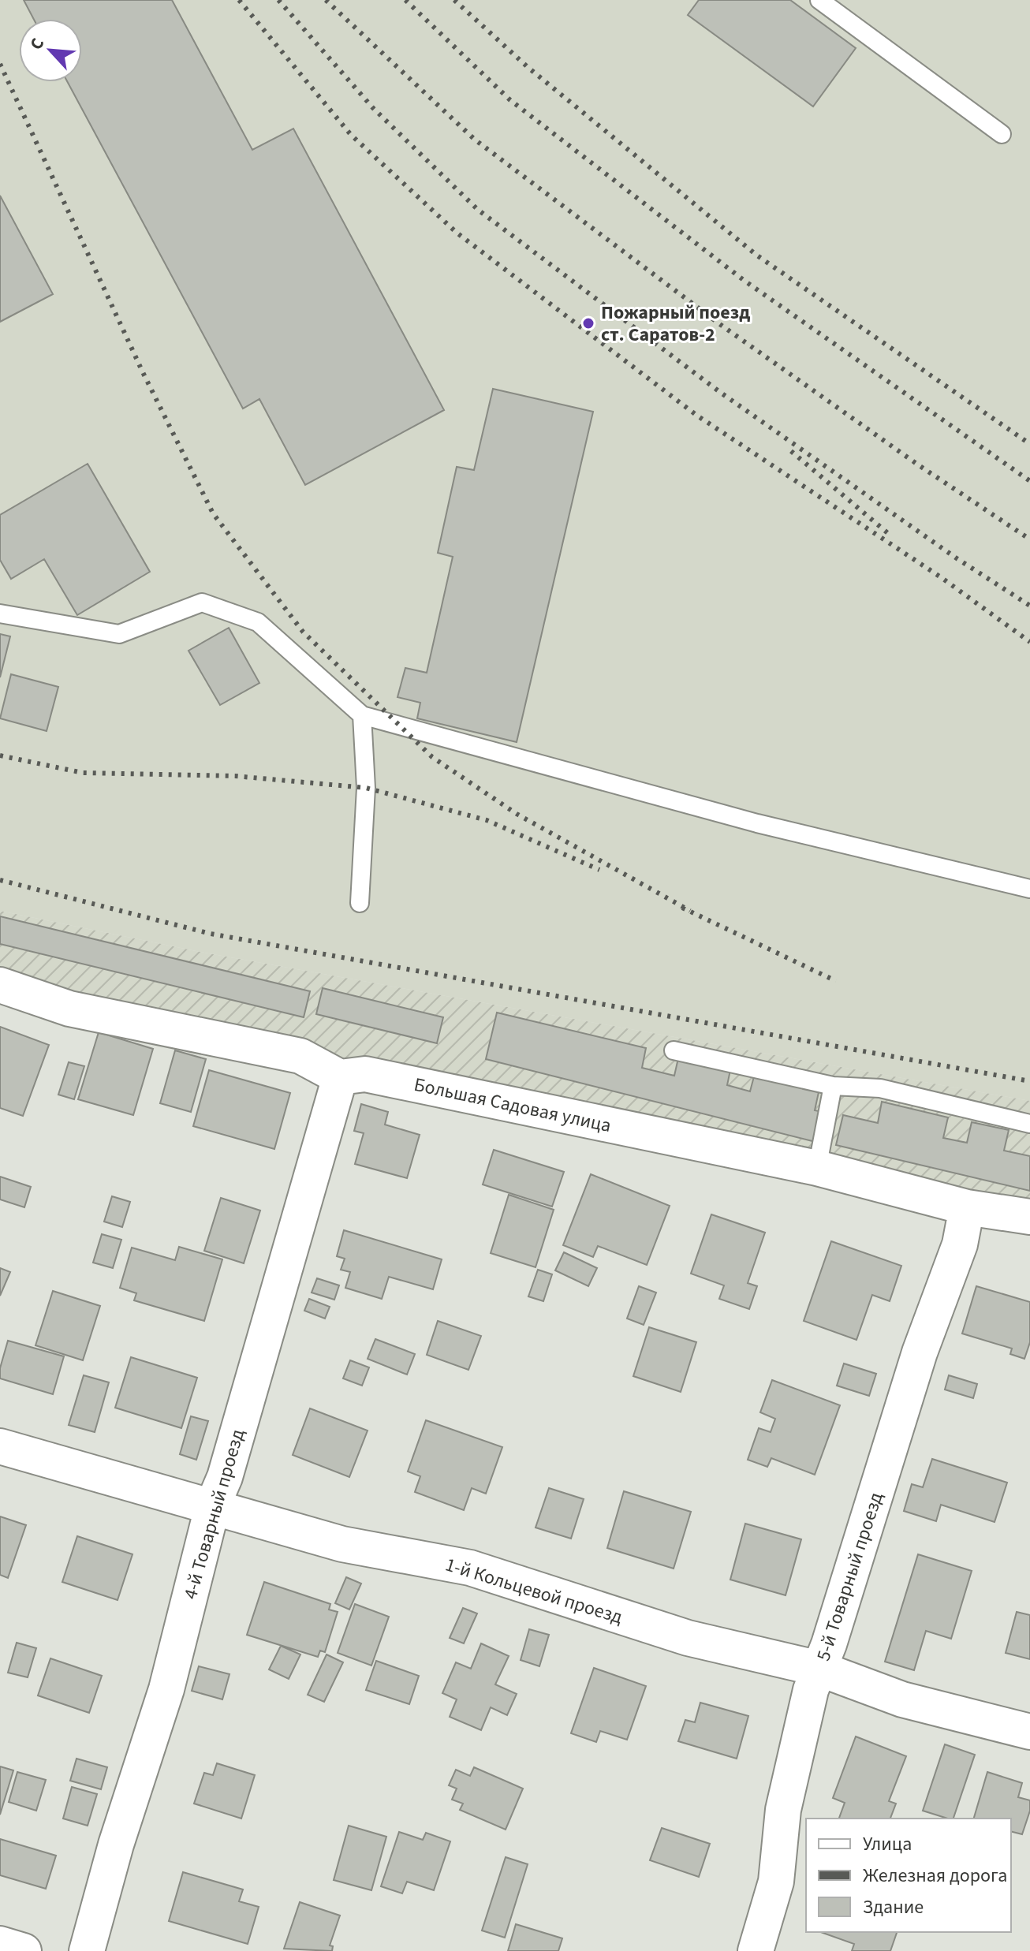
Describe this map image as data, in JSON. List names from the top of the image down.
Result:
{
  "streets": {
    "street": [
      "Большая Садовая улица",
      "4-й Товарный проезд",
      "5-й Товарный проезд",
      "1-й Кольцевой проезд"
    ]
  },
  "crossings": [
    ["Большая Садовая улица", "4-й Товарный проезд"],
    ["Большая Садовая улица", "5-й Товарный проезд"],
    ["4-й Товарный проезд", "1-й Кольцевой проезд"],
    ["5-й Товарный проезд", "1-й Кольцевой проезд"]
  ],
  "places": ["Пожарный поезд ст. Саратов-2"],
  "legend": ["Улица", "Железная дорога", "Здание"],
  "north": "top left"
}
